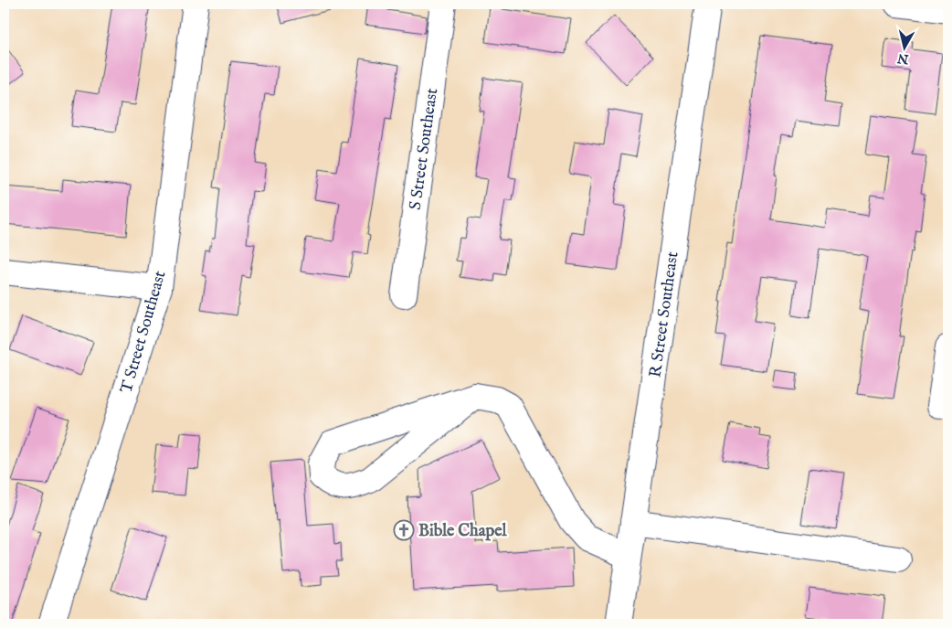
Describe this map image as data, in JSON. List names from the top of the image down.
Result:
{
  "streets": {
    "street": ["S Street Southeast", "R Street Southeast", "T Street Southeast"]
  },
  "places": {
    "church": ["Bible Chapel"]
  },
  "north": "bottom"
}
